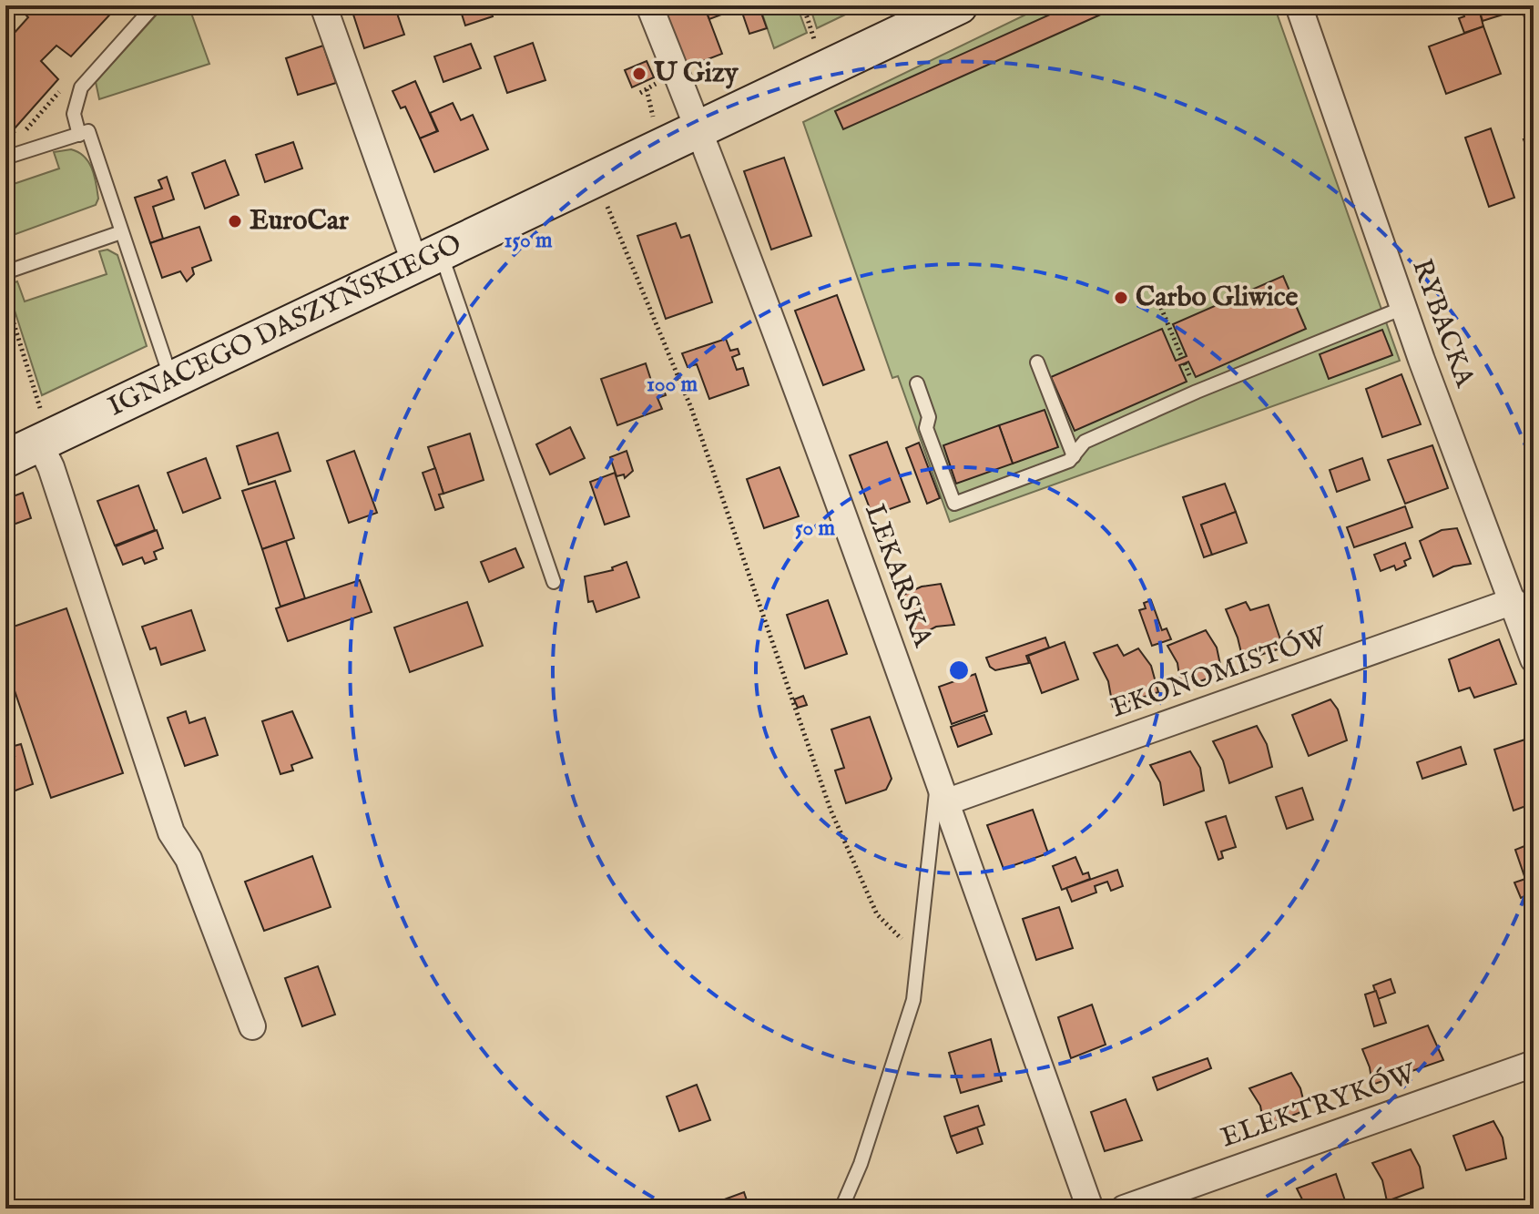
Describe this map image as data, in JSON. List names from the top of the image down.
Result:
{
  "streets": {
    "main road": ["IGNACEGO DASZYŃSKIEGO"],
    "street": [
      "RYBACKA",
      "LEKARSKA",
      "EKONOMISTÓW",
      "ELEKTRYKÓW"
    ]
  },
  "crossings": [
    ["RYBACKA", "EKONOMISTÓW"],
    ["IGNACEGO DASZYŃSKIEGO", "LEKARSKA"],
    ["LEKARSKA", "EKONOMISTÓW"]
  ],
  "places": ["U Gizy", "EuroCar", "Carbo Gliwice"],
  "rings": ["150 m", "100 m", "50 m"]
}
